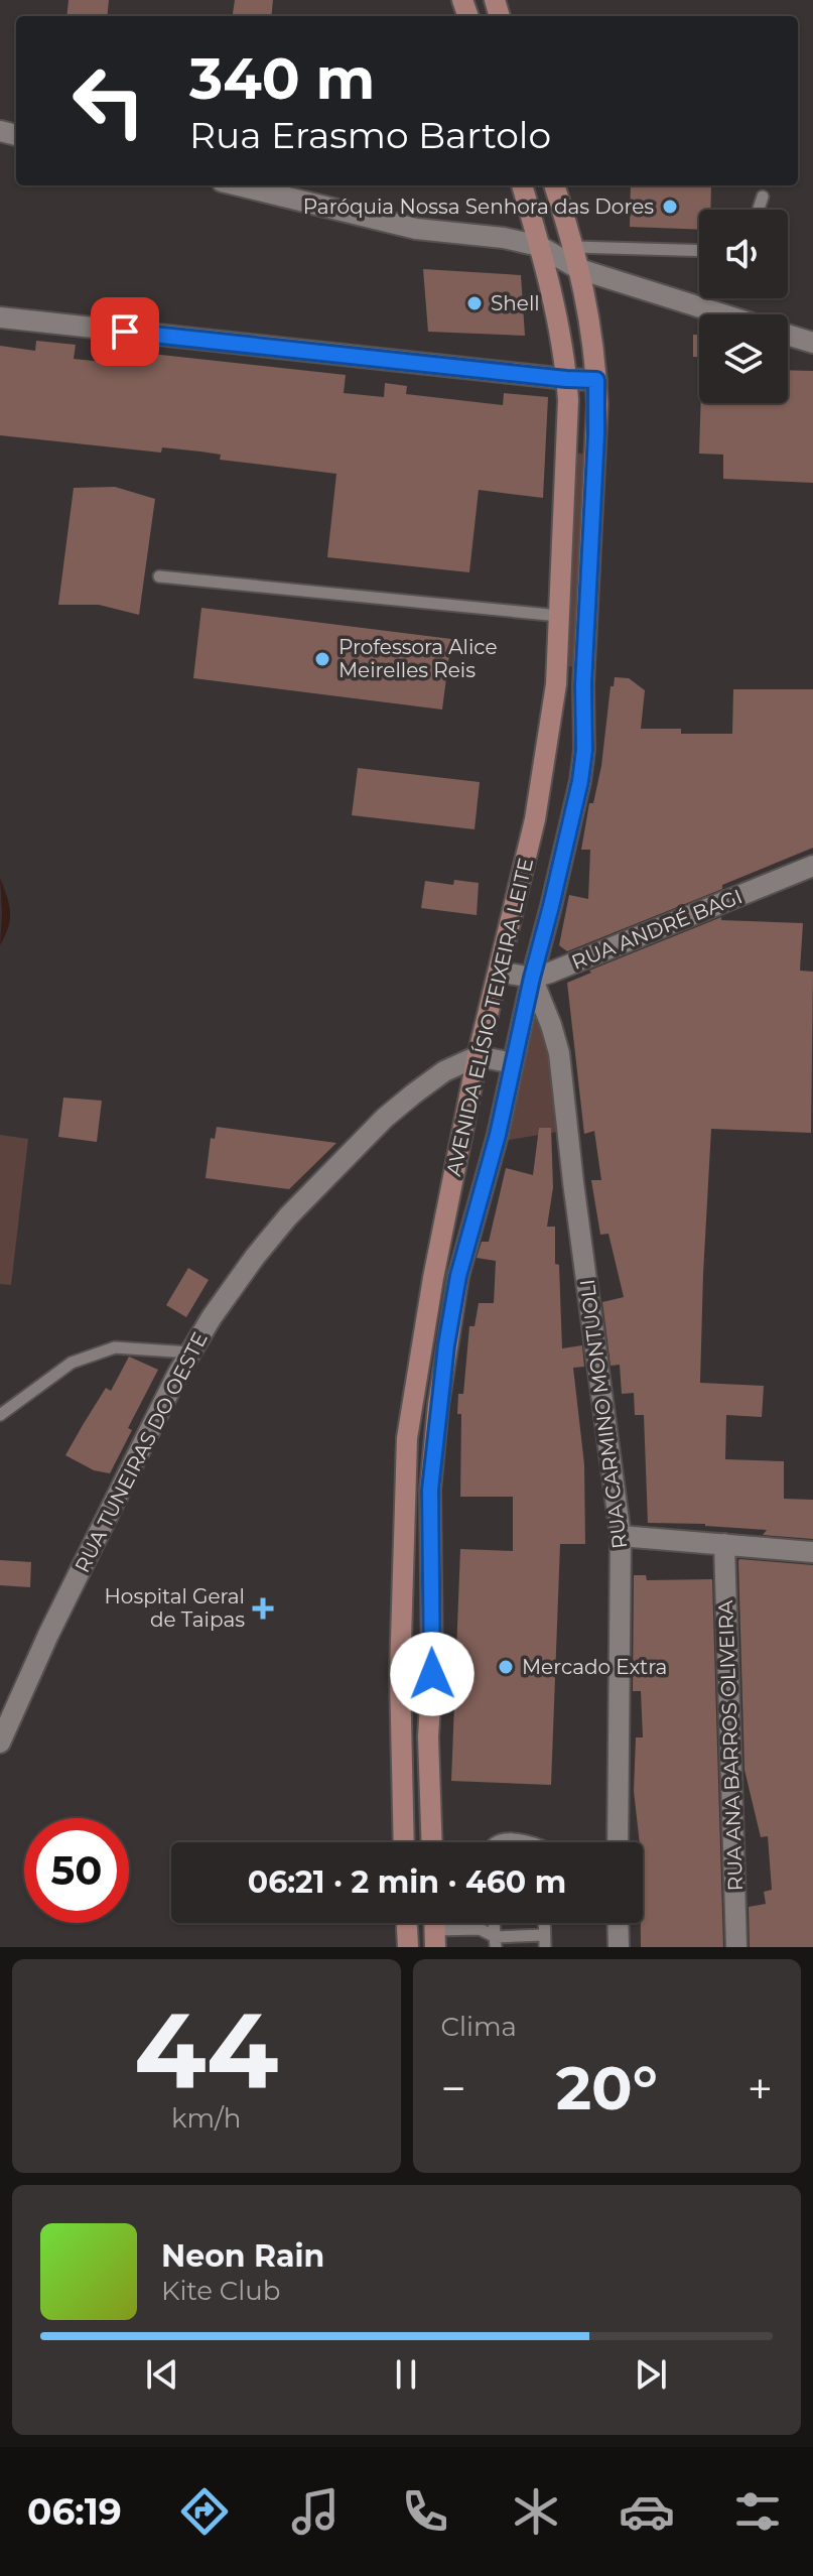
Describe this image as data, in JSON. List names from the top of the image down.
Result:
{
  "streets": {
    "main road": ["AVENIDA ELÍSIO TEIXEIRA LEITE"],
    "street": [
      "RUA ANDRÉ BAGI",
      "RUA CARMINO MONTUOLI",
      "RUA TUNEIRAS DO OESTE",
      "RUA ANA BARROS OLIVEIRA"
    ]
  },
  "crossings": [
    ["RUA ANDRÉ BAGI", "AVENIDA ELÍSIO TEIXEIRA LEITE"],
    ["RUA ANDRÉ BAGI", "RUA CARMINO MONTUOLI"],
    ["AVENIDA ELÍSIO TEIXEIRA LEITE", "RUA CARMINO MONTUOLI"],
    ["AVENIDA ELÍSIO TEIXEIRA LEITE", "RUA TUNEIRAS DO OESTE"]
  ],
  "places": {
    "other": [
      "Paróquia Nossa Senhora das Dores",
      "Shell",
      "Professora Alice Meirelles Reis",
      "Mercado Extra"
    ],
    "health": ["Hospital Geral de Taipas"]
  },
  "page": {
    "turn": ["340 m", "Rua Erasmo Bartolo"],
    "limit": "50",
    "trip": "06:21 · 2 min · 460 m",
    "tile": [
      ["44", "km/h"],
      "Clima"
    ],
    "heat": ["−", "20°", "+"],
    "song": ["Neon Rain", "Kite Club"],
    "tabs": "06:19"
  }
}
